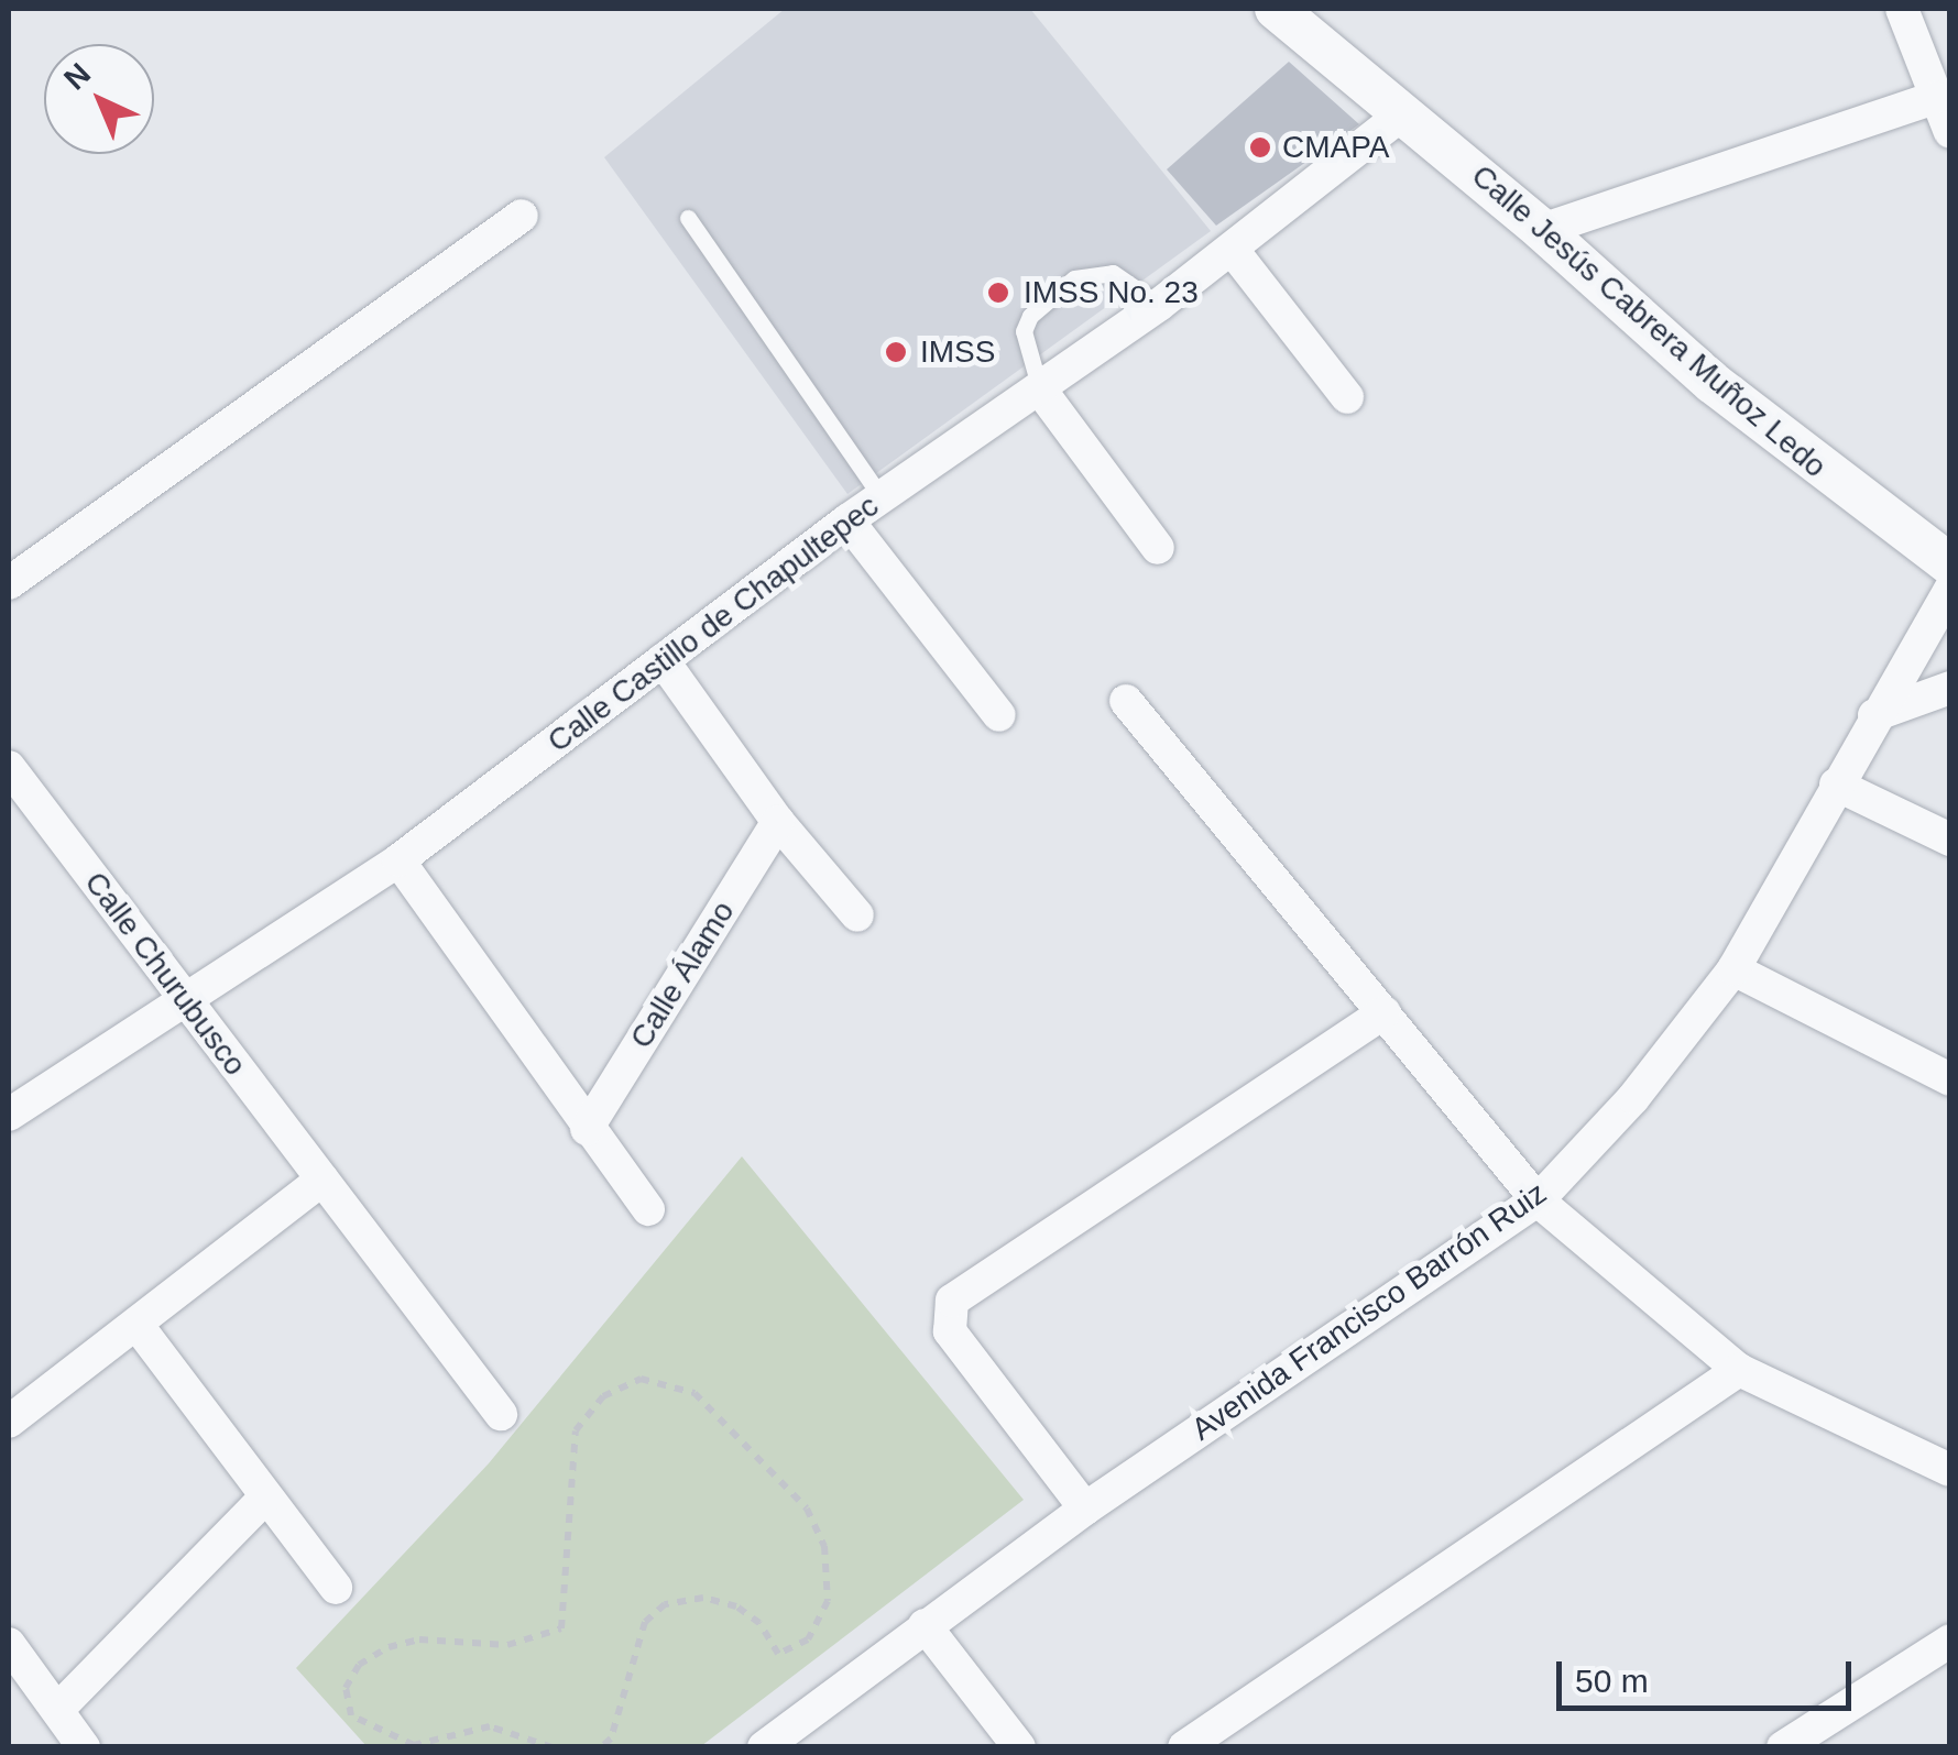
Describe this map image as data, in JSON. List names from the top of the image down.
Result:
{
  "streets": {
    "street": [
      "Calle Jesús Cabrera Muñoz Ledo",
      "Calle Castillo de Chapultepec",
      "Calle Churubusco",
      "Calle Álamo",
      "Avenida Francisco Barrón Ruiz"
    ]
  },
  "crossings": [
    ["Calle Jesús Cabrera Muñoz Ledo", "Calle Castillo de Chapultepec"],
    ["Calle Castillo de Chapultepec", "Calle Churubusco"]
  ],
  "places": ["CMAPA", "IMSS No. 23", "IMSS"],
  "scale_bar": "50 m",
  "north": "top left"
}
